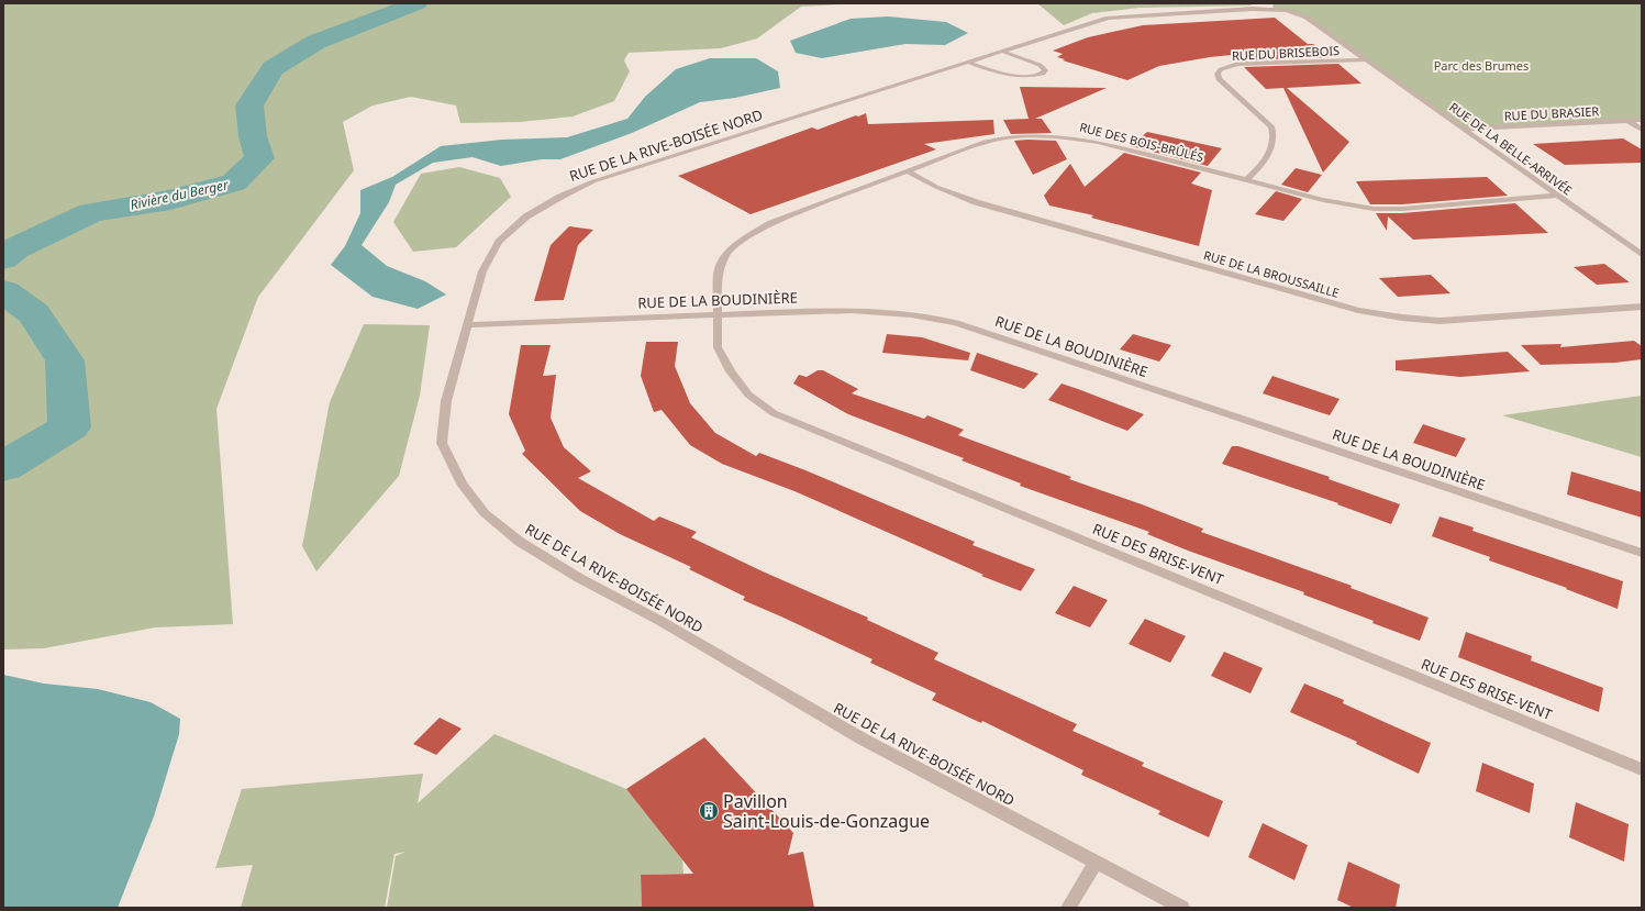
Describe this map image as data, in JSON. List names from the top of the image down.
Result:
{
  "streets": {
    "street": [
      "RUE DU BRISEBOIS",
      "RUE DU BRASIER",
      "RUE DES BOIS-BRÛLÉS",
      "RUE DE LA RIVE-BOISÉE NORD",
      "RUE DE LA BELLE-ARRIVÉE",
      "RUE DE LA BROUSSAILLE",
      "RUE DE LA BOUDINIÈRE",
      "RUE DES BRISE-VENT"
    ]
  },
  "crossings": [
    ["RUE DU BRISEBOIS", "RUE DES BOIS-BRÛLÉS"],
    ["RUE DU BRISEBOIS", "RUE DE LA RIVE-BOISÉE NORD"],
    ["RUE DU BRISEBOIS", "RUE DE LA BELLE-ARRIVÉE"],
    ["RUE DU BRASIER", "RUE DE LA BELLE-ARRIVÉE"],
    ["RUE DES BOIS-BRÛLÉS", "RUE DE LA BELLE-ARRIVÉE"],
    ["RUE DES BOIS-BRÛLÉS", "RUE DE LA BROUSSAILLE"],
    ["RUE DES BOIS-BRÛLÉS", "RUE DE LA BOUDINIÈRE"],
    ["RUE DES BOIS-BRÛLÉS", "RUE DES BRISE-VENT"],
    ["RUE DE LA RIVE-BOISÉE NORD", "RUE DE LA BELLE-ARRIVÉE"],
    ["RUE DE LA RIVE-BOISÉE NORD", "RUE DE LA BOUDINIÈRE"],
    ["RUE DE LA BOUDINIÈRE", "RUE DES BRISE-VENT"]
  ],
  "water": ["Rivière du Berger"],
  "parks": ["Parc des Brumes"],
  "places": {
    "building": ["Pavillon Saint-Louis-de-Gonzague"]
  }
}
